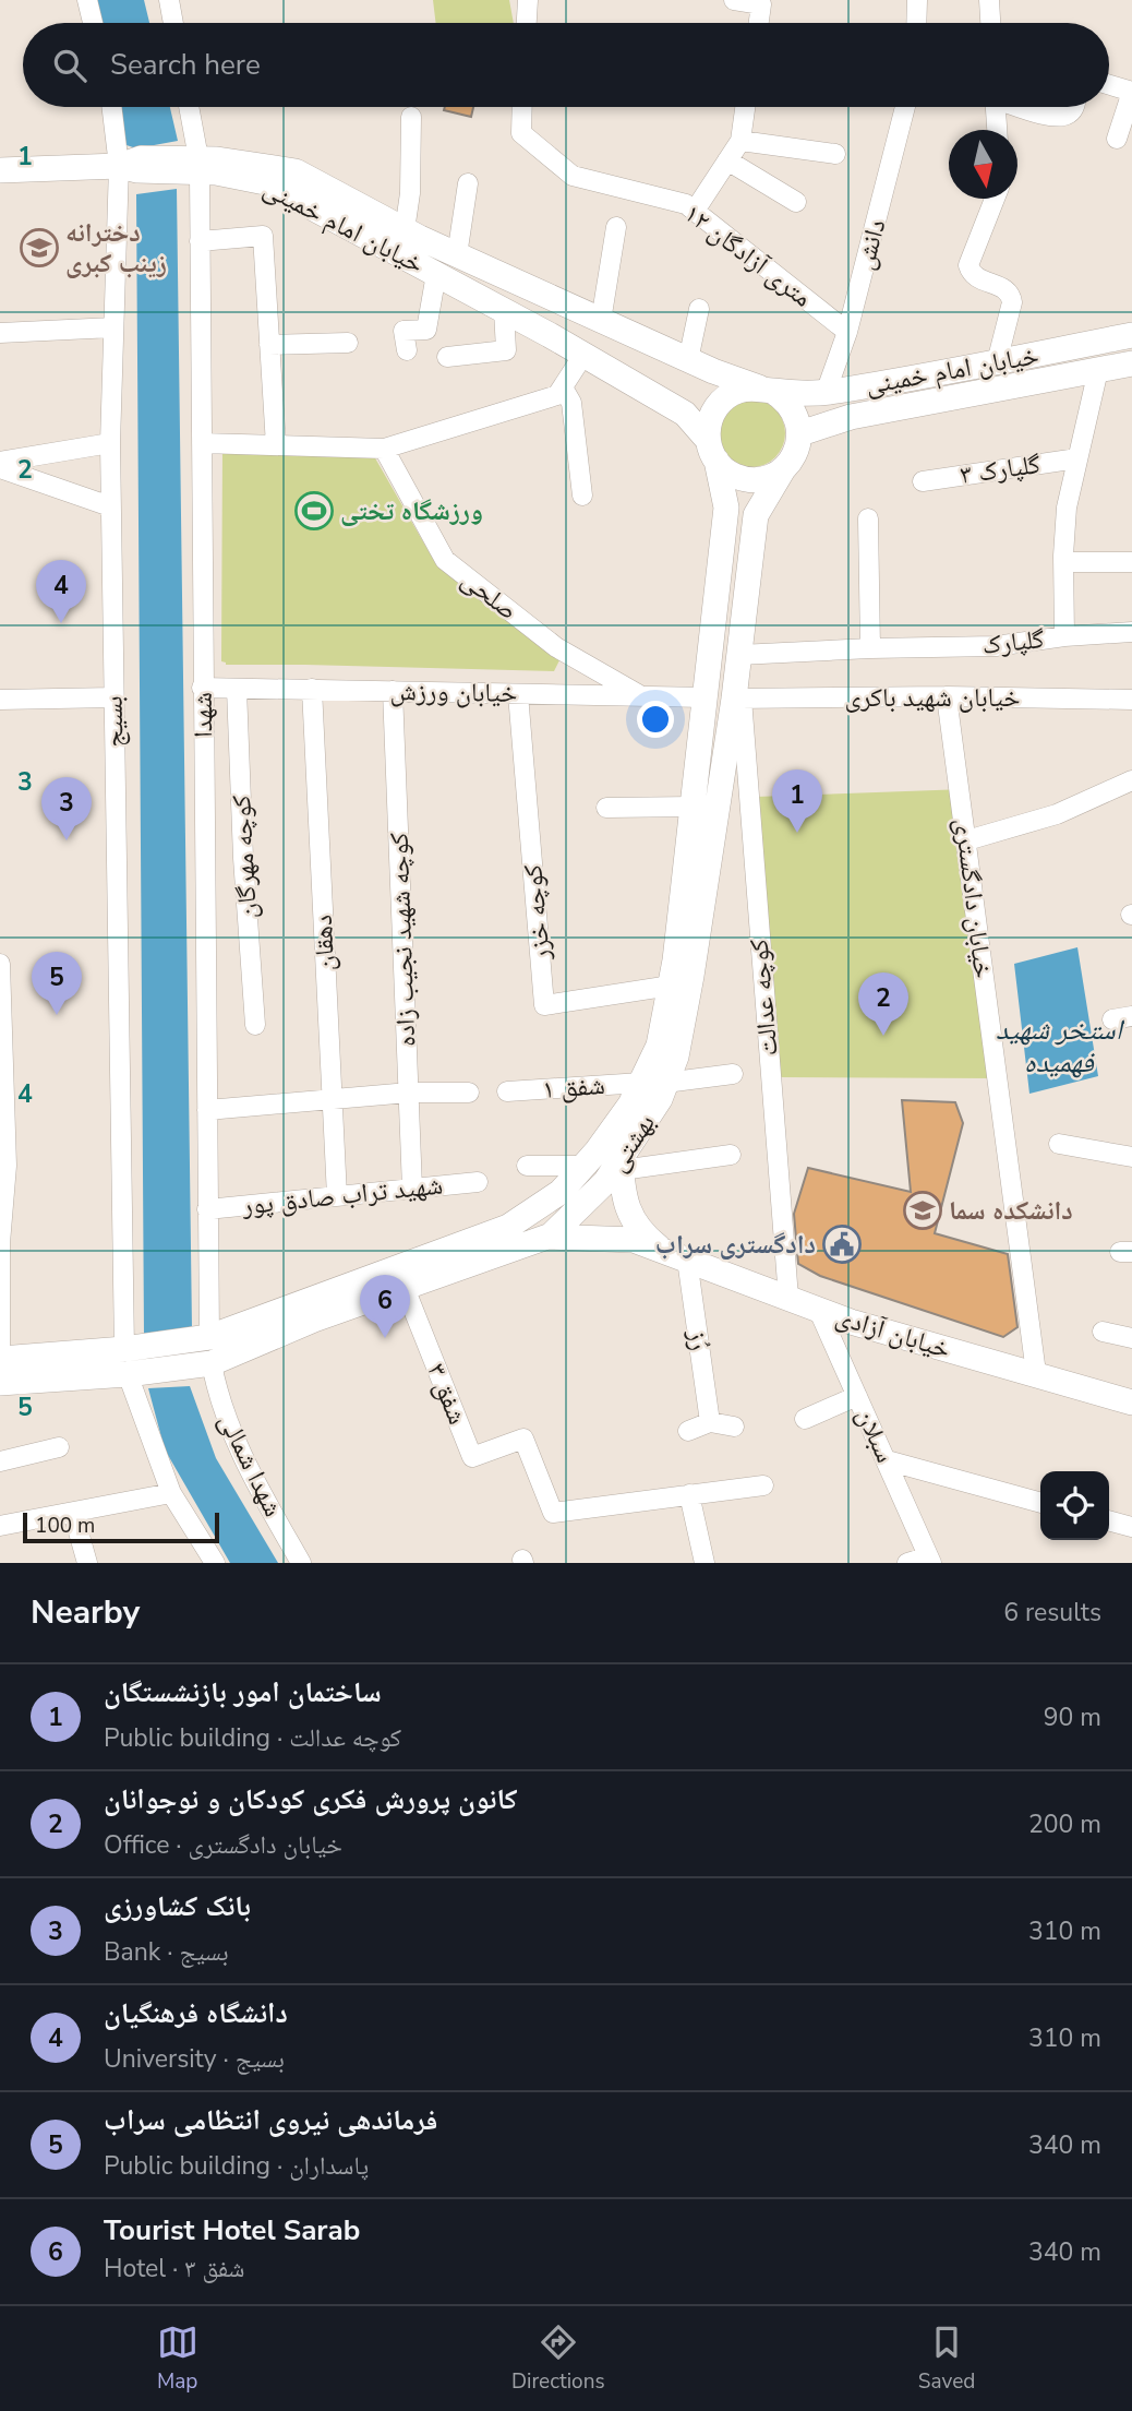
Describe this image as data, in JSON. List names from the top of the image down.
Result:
{
  "streets": {
    "main road": ["خیابان امام خمینی", "بهشتی", "خیابان آزادی"],
    "street": [
      "دانش",
      "۱۲ متری آزادگان",
      "گلپارک ۳",
      "صلحی",
      "گلپارک",
      "خیابان ورزش",
      "خیابان شهید باکری",
      "شهدا",
      "بسیج",
      "کوچه مهرگان",
      "خیابان دادگستری",
      "کوچه خزر",
      "کوچه شهید نجیب زاده",
      "دهقان",
      "کوچه عدالت",
      "شفق ۱",
      "شهید تراب صادق پور",
      "رُز",
      "شفق ۳",
      "سبلان",
      "شهدا شمالی"
    ]
  },
  "crossings": [
    ["خیابان امام خمینی", "دانش"],
    ["خیابان امام خمینی", "گلپارک"],
    ["خیابان امام خمینی", "شهدا"],
    ["خیابان امام خمینی", "بسیج"],
    ["خیابان امام خمینی", "بهشتی"],
    ["دانش", "۱۲ متری آزادگان"],
    ["گلپارک ۳", "گلپارک"],
    ["صلحی", "خیابان ورزش"],
    ["گلپارک", "بهشتی"],
    ["خیابان ورزش", "شهدا"],
    ["خیابان ورزش", "کوچه مهرگان"],
    ["خیابان ورزش", "کوچه خزر"],
    ["خیابان ورزش", "کوچه شهید نجیب زاده"],
    ["خیابان ورزش", "دهقان"],
    ["خیابان ورزش", "بهشتی"],
    ["خیابان شهید باکری", "خیابان دادگستری"],
    ["خیابان شهید باکری", "کوچه عدالت"],
    ["خیابان شهید باکری", "بهشتی"],
    ["شهدا", "بهشتی"],
    ["شهدا", "شهید تراب صادق پور"],
    ["بسیج", "بهشتی"],
    ["خیابان دادگستری", "خیابان آزادی"],
    ["کوچه خزر", "بهشتی"],
    ["کوچه شهید نجیب زاده", "شهید تراب صادق پور"],
    ["دهقان", "شهید تراب صادق پور"],
    ["کوچه عدالت", "بهشتی"],
    ["کوچه عدالت", "خیابان آزادی"],
    ["شفق ۱", "بهشتی"],
    ["بهشتی", "خیابان آزادی"],
    ["بهشتی", "شفق ۳"],
    ["بهشتی", "شهدا شمالی"],
    ["خیابان آزادی", "رُز"],
    ["خیابان آزادی", "سبلان"]
  ],
  "water": ["استخر شهید فهمیده"],
  "places": {
    "school or university": ["دخترانه زینب کبری", "دانشکده سما"],
    "sports": ["ورزشگاه تختی"],
    "public building": ["دادگستری سراب"]
  },
  "scale_bar": "100 m",
  "north": "bottom",
  "page": {
    "search": "Search here",
    "pins": [
      "4",
      "1",
      "3",
      "5",
      "2",
      "6"
    ],
    "scale": "100 m",
    "heading": ["Nearby", "6 results"],
    "list": [
      {
        "mark": "1",
        "name": "ساختمان امور بازنشستگان",
        "note": "Public building · کوچه عدالت",
        "value": "90 m"
      },
      {
        "mark": "2",
        "name": "کانون پرورش فکری کودکان و نوجوانان",
        "note": "Office · خیابان دادگستری",
        "value": "200 m"
      },
      {
        "mark": "3",
        "name": "بانک کشاورزی",
        "note": "Bank · بسیج",
        "value": "310 m"
      },
      {
        "mark": "4",
        "name": "دانشگاه فرهنگیان",
        "note": "University · بسیج",
        "value": "310 m"
      },
      {
        "mark": "5",
        "name": "فرماندهی نیروی انتظامی سراب",
        "note": "Public building · پاسداران",
        "value": "340 m"
      },
      {
        "mark": "6",
        "name": "Tourist Hotel Sarab",
        "note": "Hotel · شفق ۳",
        "value": "340 m"
      }
    ],
    "nav": ["Map", "Directions", "Saved"]
  },
  "grid": {
    "rows": [
      "1",
      "2",
      "3",
      "4",
      "5"
    ]
  }
}
